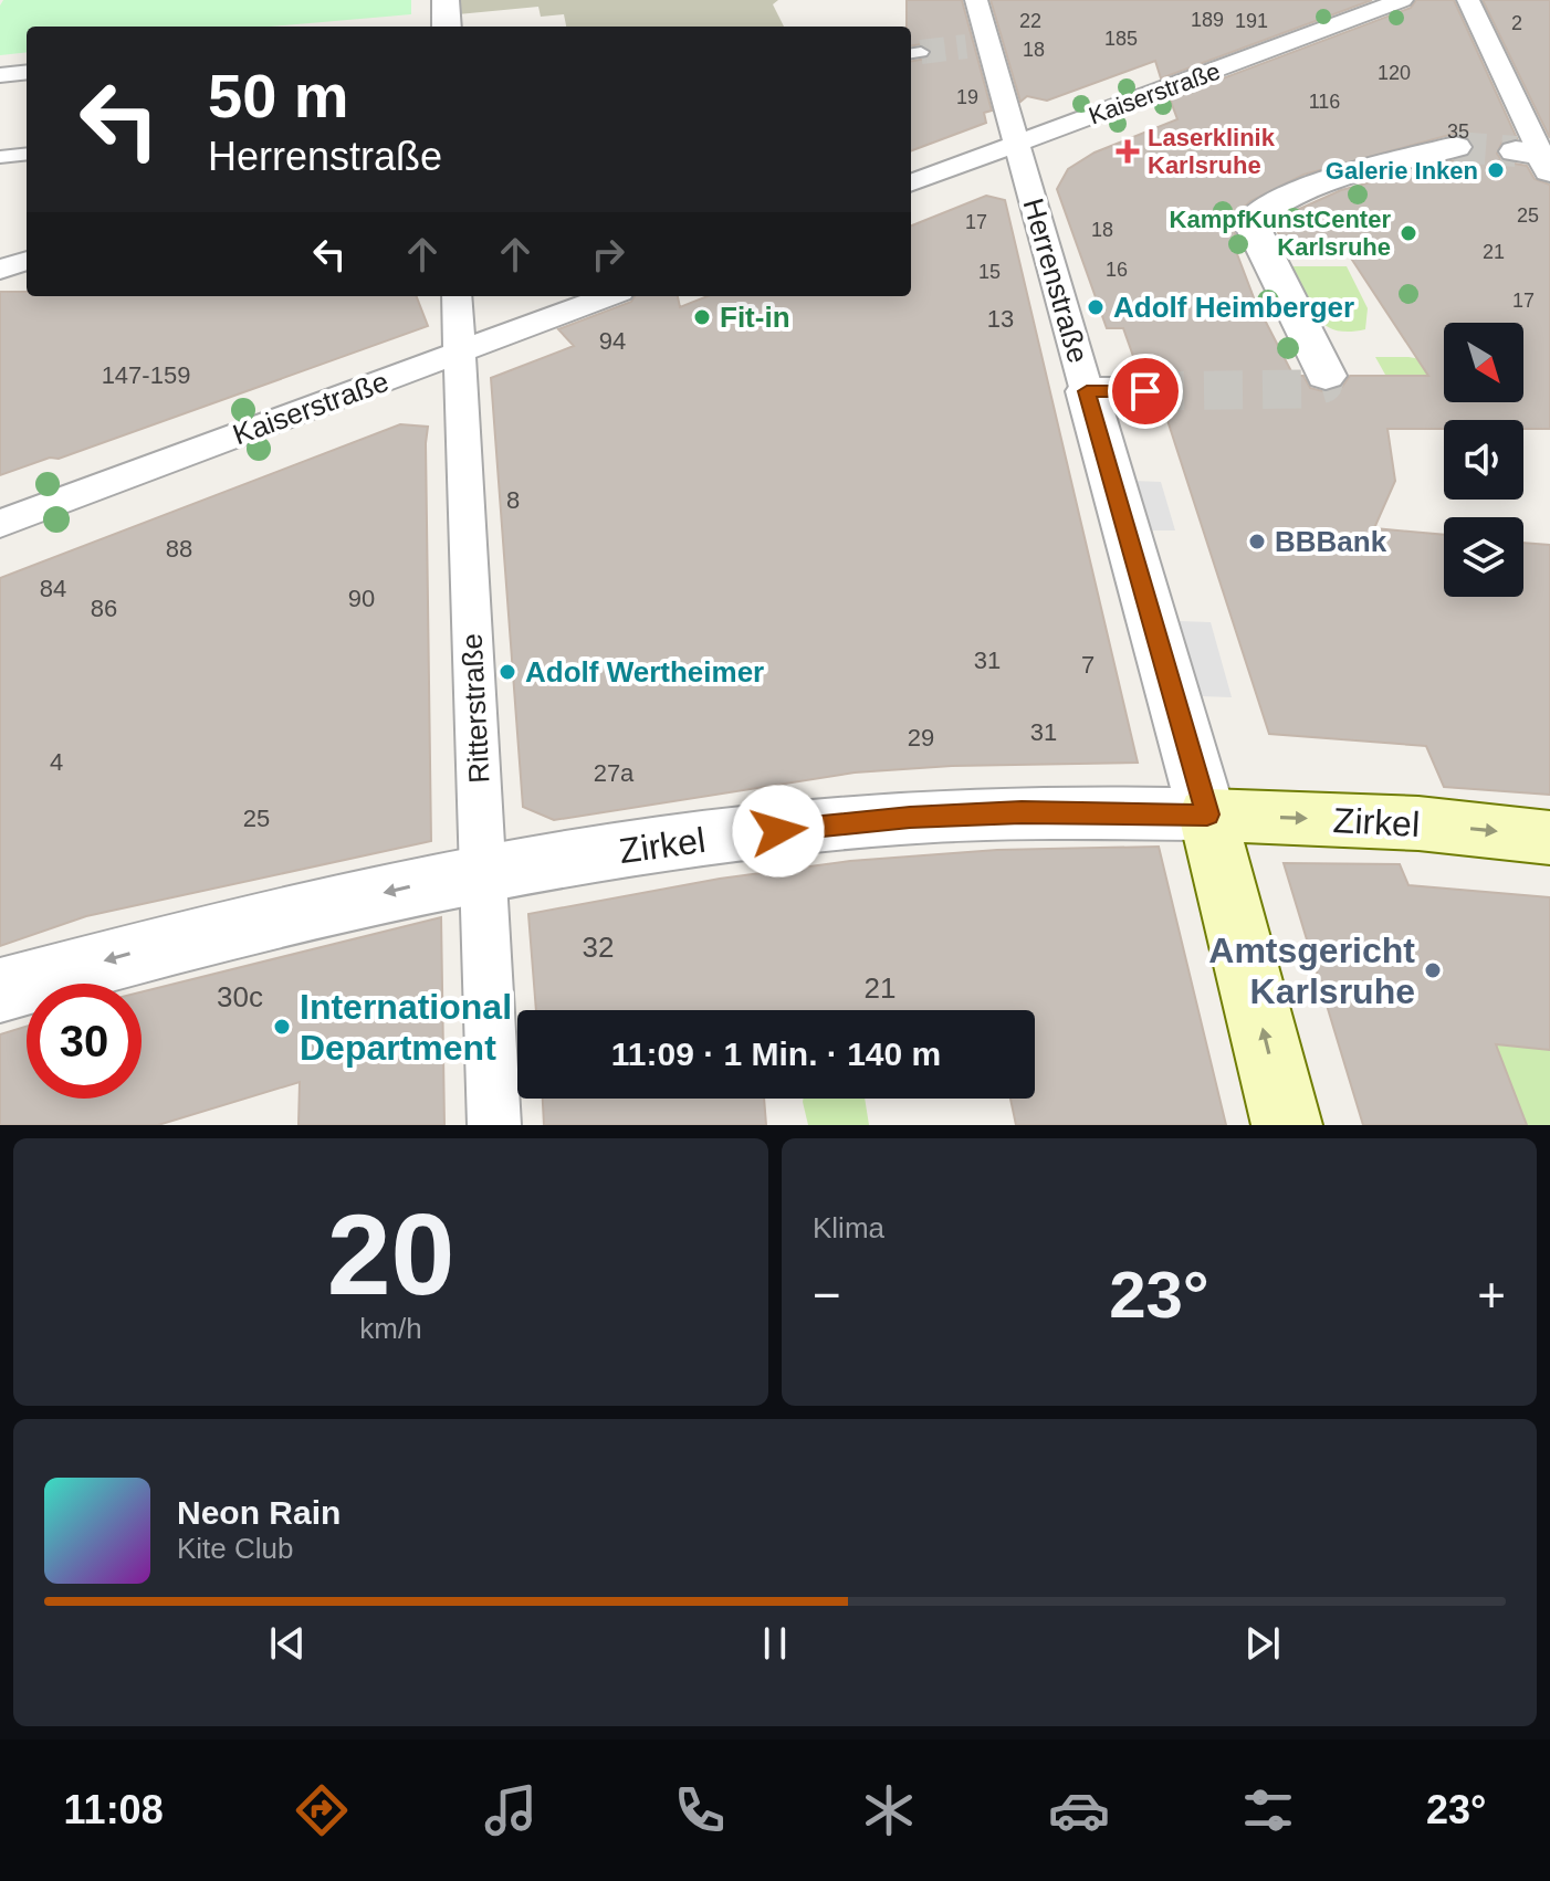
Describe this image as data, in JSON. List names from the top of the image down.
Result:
{
  "streets": {
    "main road": ["Herrenstraße", "Zirkel"],
    "street": ["Kaiserstraße", "Ritterstraße"]
  },
  "crossings": [
    ["Kaiserstraße", "Herrenstraße"],
    ["Kaiserstraße", "Ritterstraße"],
    ["Herrenstraße", "Zirkel"],
    ["Ritterstraße", "Zirkel"]
  ],
  "places": {
    "health": ["Laserklinik Karlsruhe"],
    "other": [
      "Galerie Inken",
      "KampfKunstCenter Karlsruhe",
      "Adolf Heimberger",
      "Fit-in",
      "BBBank",
      "Adolf Wertheimer",
      "Amtsgericht Karlsruhe",
      "International Department"
    ]
  },
  "house_numbers": [
    "189",
    "22",
    "191",
    "2",
    "185",
    "18",
    "120",
    "19",
    "116",
    "35",
    "25",
    "17",
    "18",
    "21",
    "16",
    "15",
    "17",
    "13",
    "94",
    "147-159",
    "8",
    "88",
    "84",
    "90",
    "86",
    "31",
    "7",
    "31",
    "29",
    "4",
    "27a",
    "25",
    "32",
    "21",
    "30c"
  ],
  "north": "bottom right",
  "page": {
    "turn": ["50 m", "Herrenstraße"],
    "limit": "30",
    "trip": "11:09 · 1 Min. · 140 m",
    "tile": [
      ["20", "km/h"],
      "Klima"
    ],
    "heat": ["−", "23°", "+"],
    "song": ["Neon Rain", "Kite Club"],
    "tabs": ["11:08", "23°"]
  }
}
